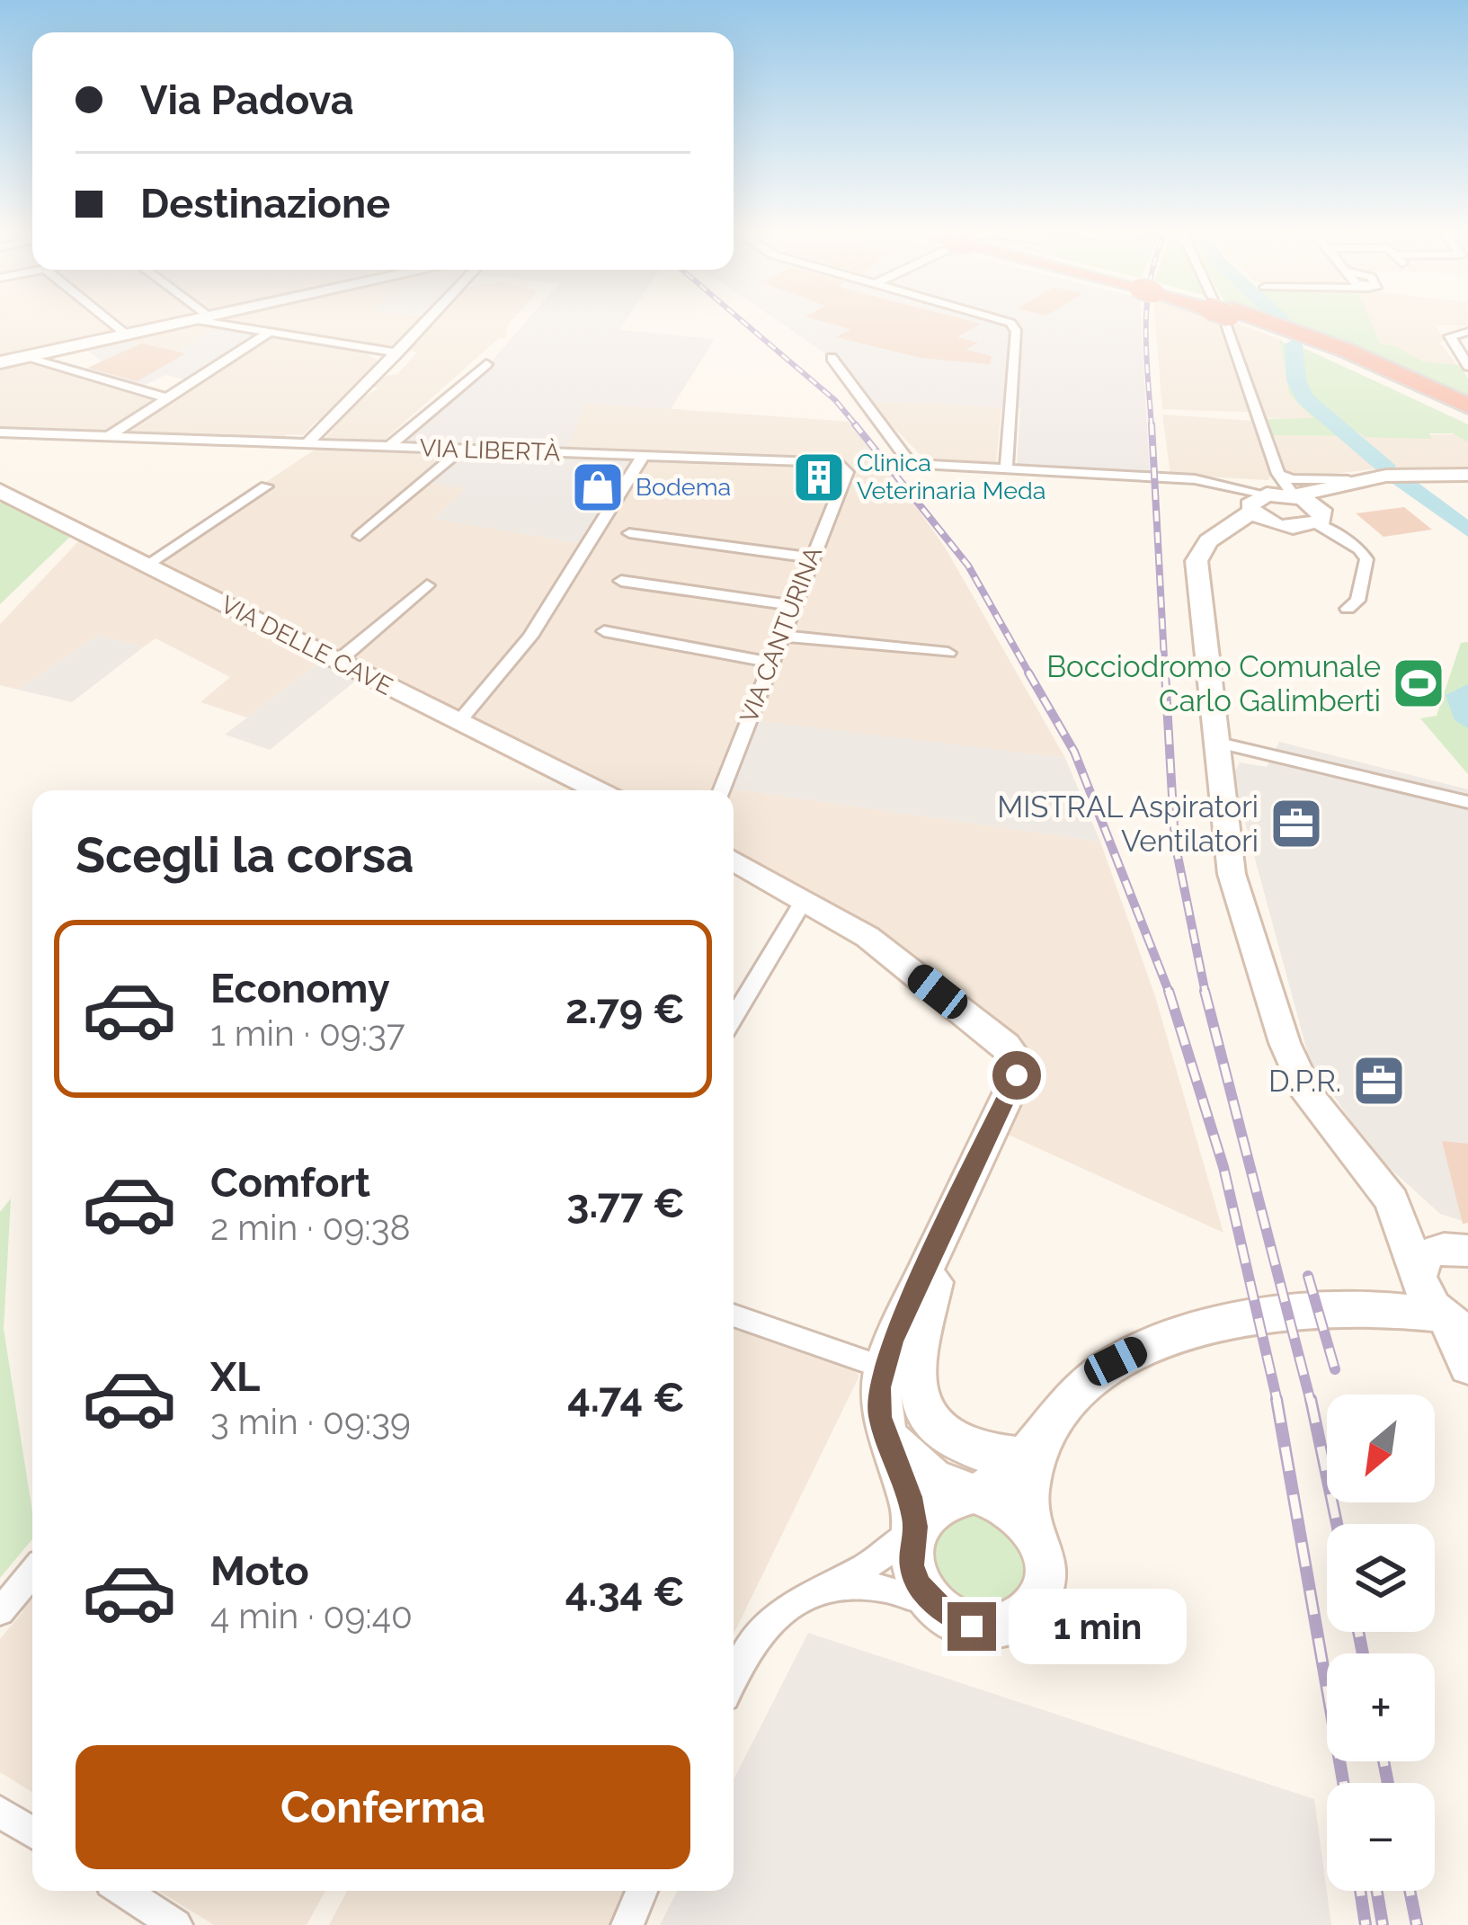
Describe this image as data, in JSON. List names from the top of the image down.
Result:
{
  "streets": {
    "street": ["VIA LIBERTÀ", "VIA CANTURINA", "VIA DELLE CAVE"]
  },
  "crossings": [
    ["VIA LIBERTÀ", "VIA CANTURINA"]
  ],
  "places": {
    "building": ["Clinica Veterinaria Meda"],
    "shop": ["Bodema"],
    "sports": ["Bocciodromo Comunale Carlo Galimberti"],
    "office": ["MISTRAL Aspiratori Ventilatori", "D.P.R."]
  },
  "north": "bottom left",
  "page": {
    "banner": ["Via Padova", "Destinazione"],
    "heading": "Scegli la corsa",
    "list": [
      {
        "name": "Economy",
        "note": "1 min · 09:37",
        "value": "2.79 €"
      },
      {
        "name": "Comfort",
        "note": "2 min · 09:38",
        "value": "3.77 €"
      },
      {
        "name": "XL",
        "note": "3 min · 09:39",
        "value": "4.74 €"
      },
      {
        "name": "Moto",
        "note": "4 min · 09:40",
        "value": "4.34 €"
      }
    ],
    "map_buttons": ["+", "−"],
    "bubble": "1 min",
    "buttons": "Conferma"
  }
}
